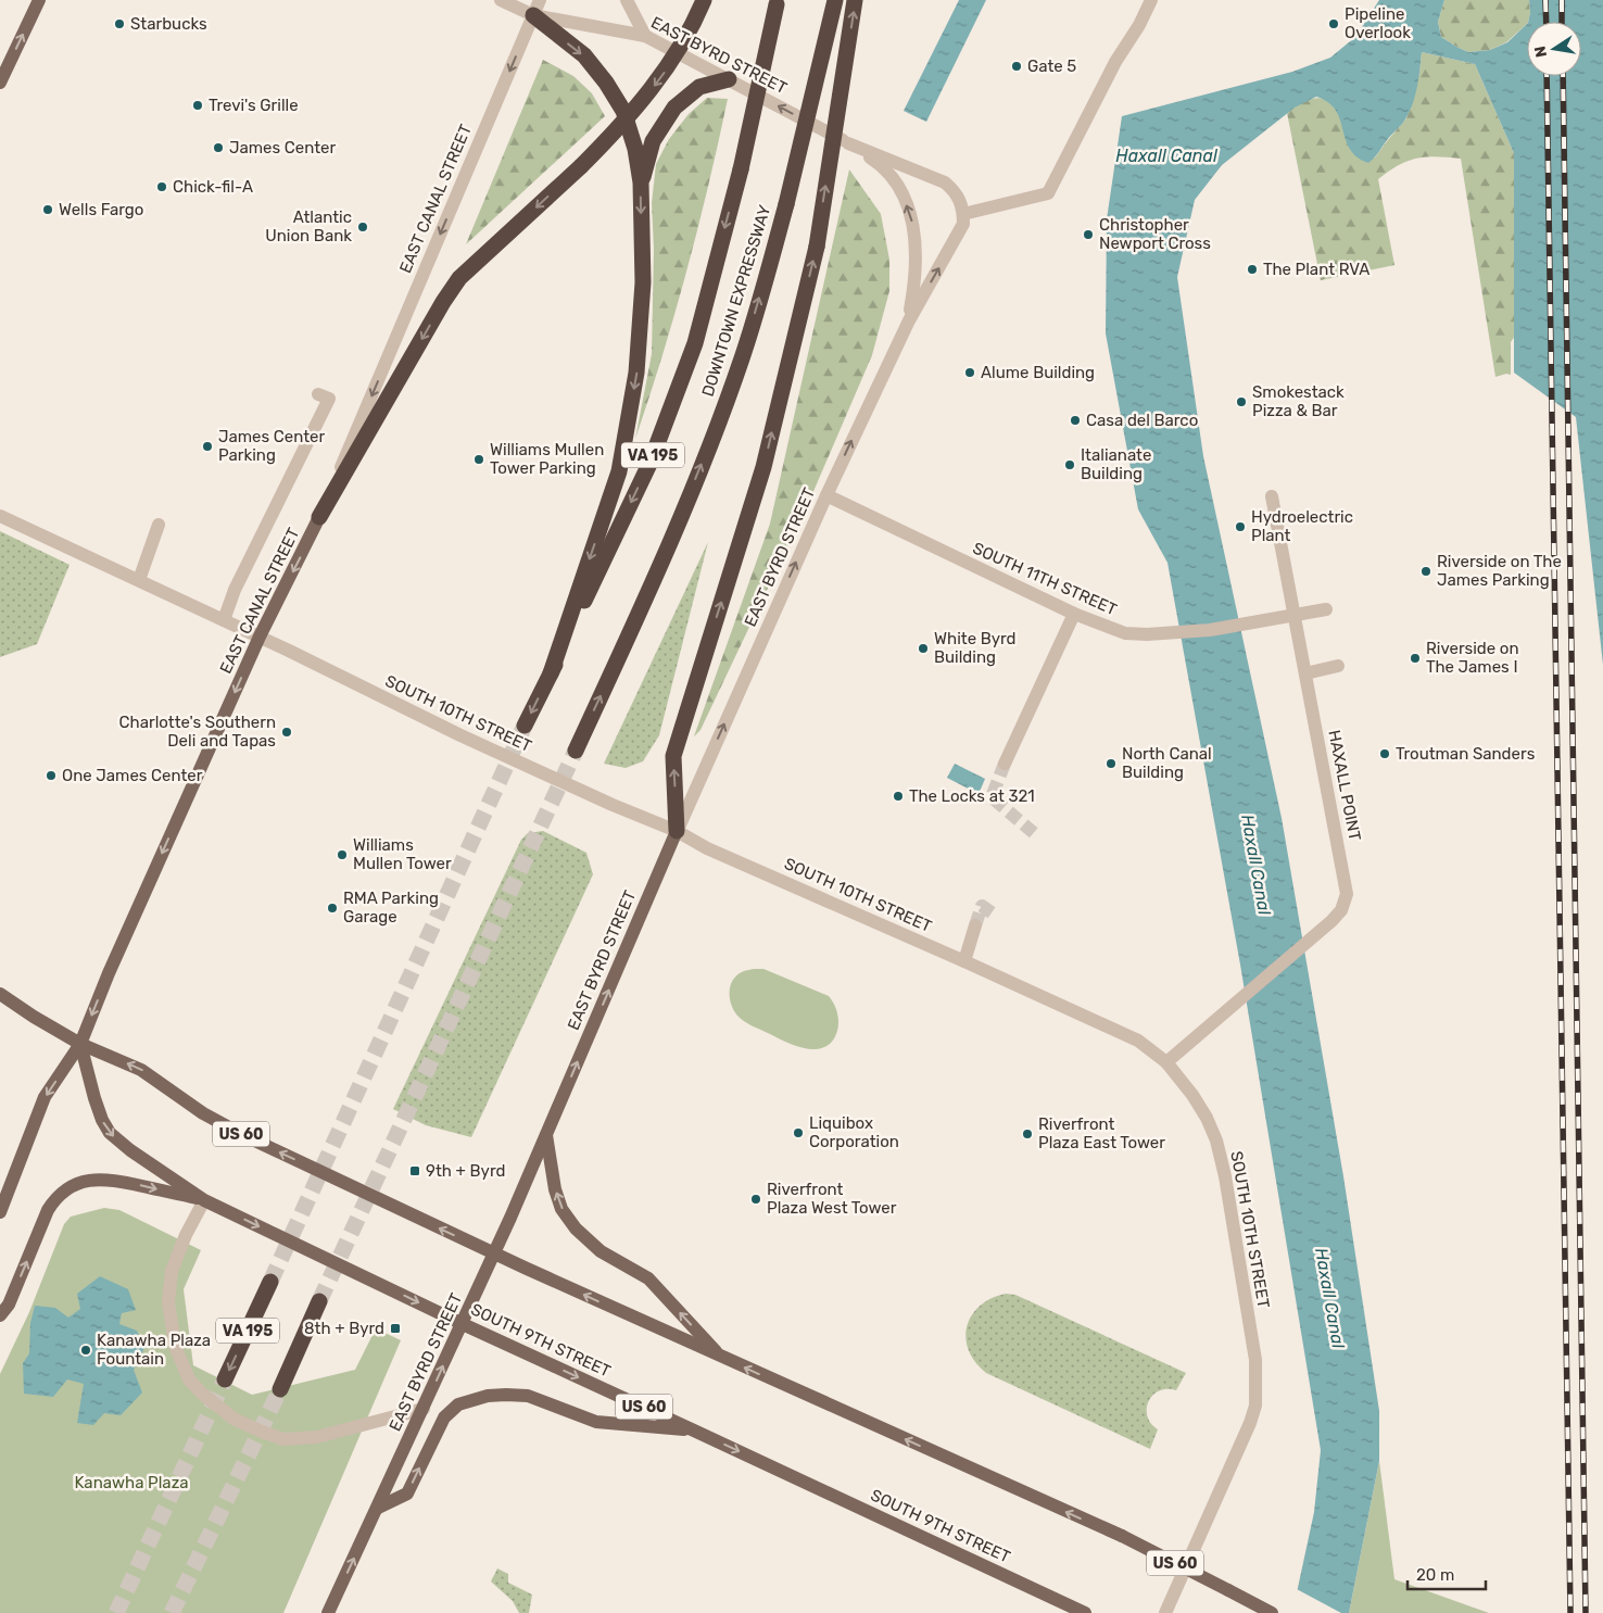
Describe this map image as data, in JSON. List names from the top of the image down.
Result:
{
  "streets": {
    "highway": ["DOWNTOWN EXPRESSWAY", "VA 195"],
    "main road": [
      "EAST BYRD STREET",
      "EAST CANAL STREET",
      "US 60",
      "SOUTH 9TH STREET"
    ],
    "street": ["SOUTH 11TH STREET", "SOUTH 10TH STREET", "HAXALL POINT"]
  },
  "crossings": [
    ["EAST BYRD STREET", "EAST CANAL STREET"],
    ["EAST BYRD STREET", "SOUTH 11TH STREET"],
    ["EAST BYRD STREET", "SOUTH 10TH STREET"],
    ["EAST BYRD STREET", "US 60"],
    ["EAST BYRD STREET", "SOUTH 9TH STREET"],
    ["EAST CANAL STREET", "SOUTH 10TH STREET"],
    ["EAST CANAL STREET", "US 60"],
    ["EAST CANAL STREET", "SOUTH 9TH STREET"],
    ["SOUTH 10TH STREET", "HAXALL POINT"],
    ["US 60", "SOUTH 9TH STREET"]
  ],
  "one_way": ["EAST BYRD STREET", "EAST CANAL STREET"],
  "water": ["Haxall Canal"],
  "parks": ["Kanawha Plaza"],
  "places": {
    "other": [
      "Starbucks",
      "Pipeline Overlook",
      "Gate 5",
      "Trevi's Grille",
      "James Center",
      "Chick-fil-A",
      "Wells Fargo",
      "Atlantic Union Bank",
      "Christopher Newport Cross",
      "The Plant RVA",
      "Alume Building",
      "Smokestack Pizza & Bar",
      "Casa del Barco",
      "James Center Parking",
      "Williams Mullen Tower Parking",
      "Italianate Building",
      "Hydroelectric Plant",
      "Riverside on The James Parking",
      "White Byrd Building",
      "Riverside on The James I",
      "Charlotte's Southern Deli and Tapas",
      "Troutman Sanders",
      "North Canal Building",
      "One James Center",
      "The Locks at 321",
      "Williams Mullen Tower",
      "RMA Parking Garage",
      "Liquibox Corporation",
      "Riverfront Plaza East Tower",
      "Riverfront Plaza West Tower",
      "Kanawha Plaza Fountain"
    ],
    "transit": ["9th + Byrd", "8th + Byrd"]
  },
  "scale_bar": "20 m",
  "north": "left"
}
